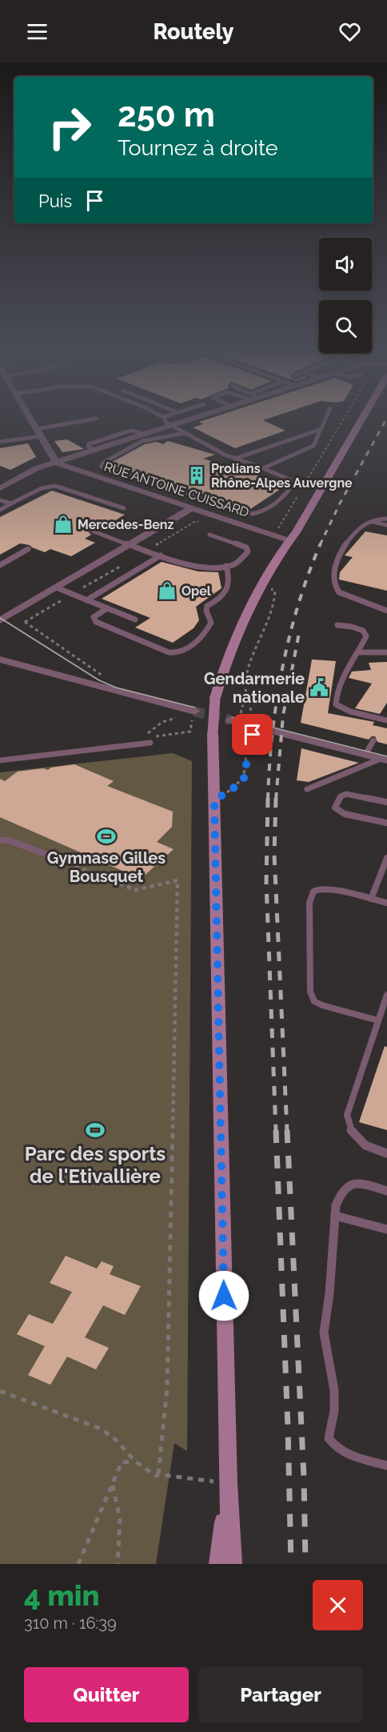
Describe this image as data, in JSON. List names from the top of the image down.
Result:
{
  "streets": {
    "street": ["RUE ANTOINE CUISSARD"]
  },
  "places": {
    "building": ["Prolians Rhône-Alpes Auvergne"],
    "shop": ["Mercedes-Benz", "Opel"],
    "public building": ["Gendarmerie nationale"],
    "sports": ["Gymnase Gilles Bousquet", "Parc des sports de l'Etivallière"]
  },
  "page": {
    "header": "Routely",
    "turn": ["250 m", "Tournez à droite"],
    "then": "Puis",
    "heading": ["4 min", "310 m · 16:39"],
    "buttons": ["Quitter", "Partager"]
  }
}
